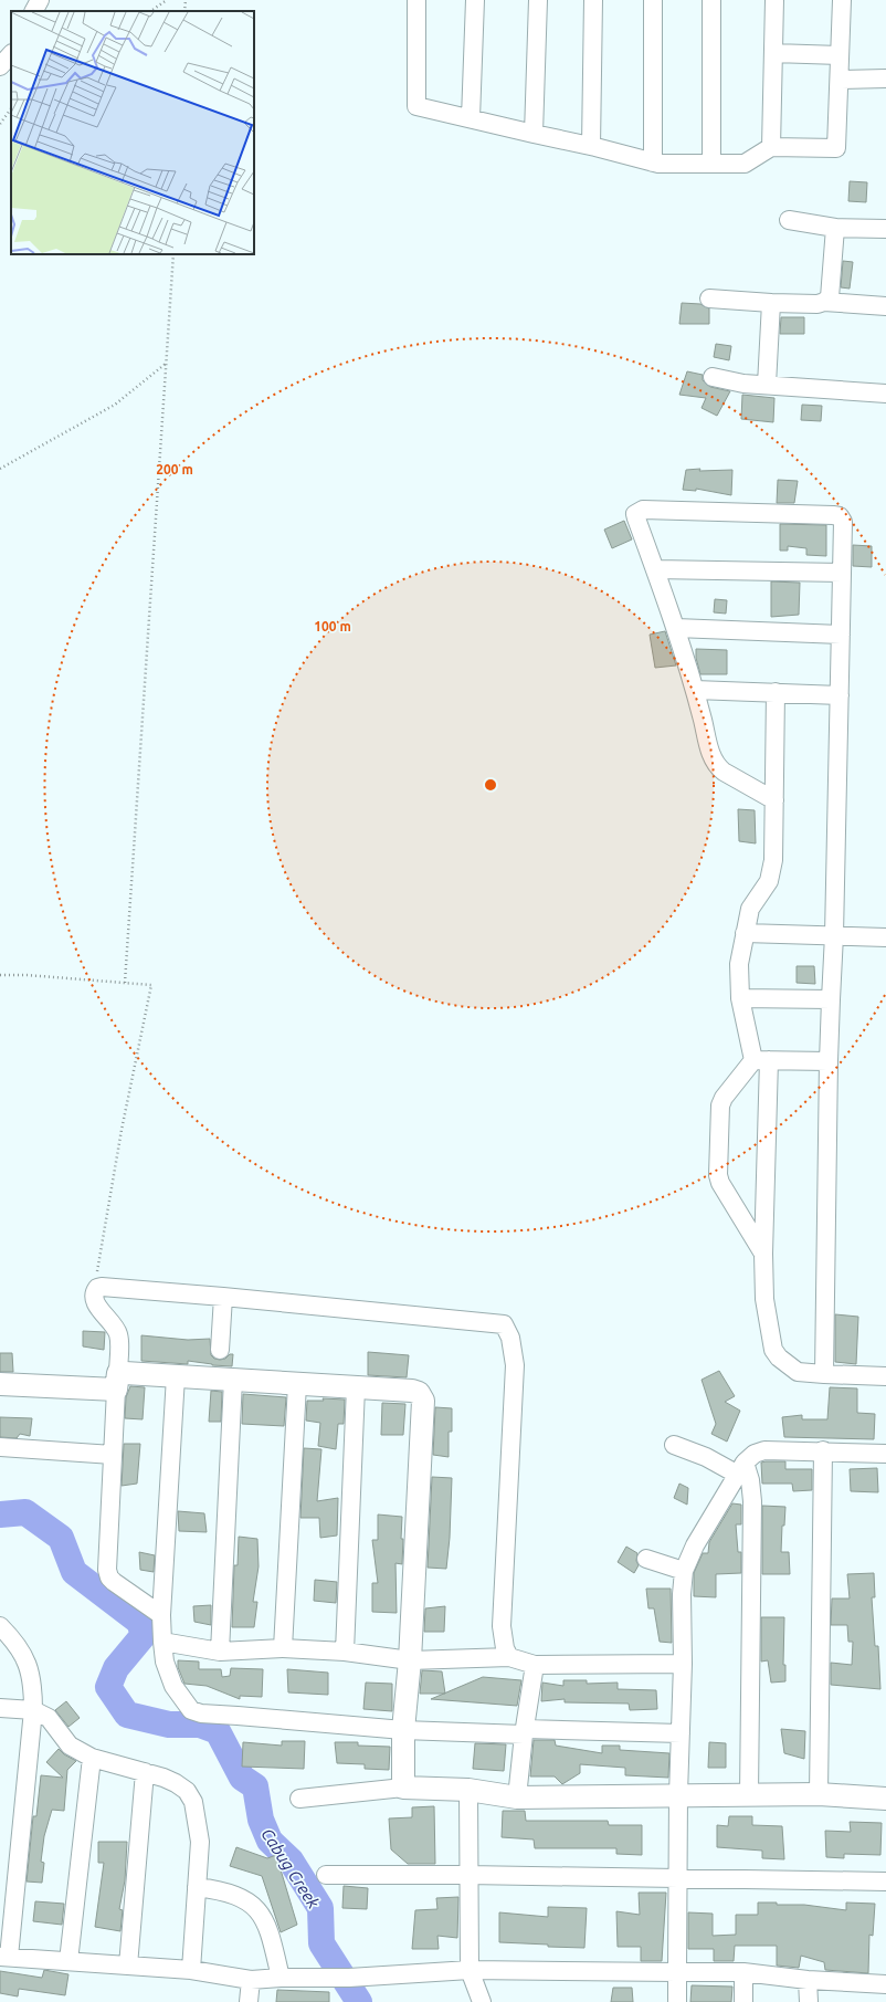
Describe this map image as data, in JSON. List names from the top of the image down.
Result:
{
  "water": ["Cabug Creek"],
  "rings": ["200 m", "100 m"]
}
